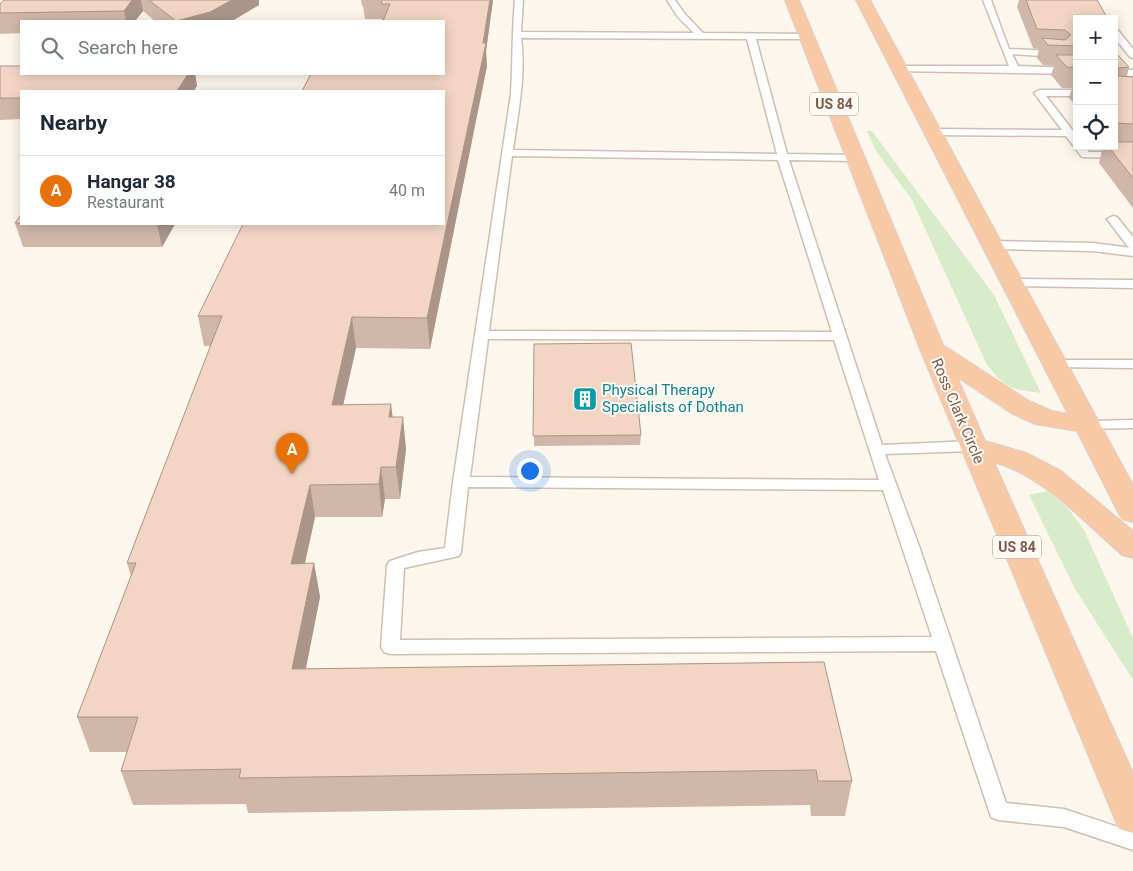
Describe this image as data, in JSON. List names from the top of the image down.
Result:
{
  "streets": {
    "highway": ["US 84", "Ross Clark Circle"]
  },
  "places": {
    "building": ["Physical Therapy Specialists of Dothan"]
  },
  "page": {
    "map_buttons": ["+", "−"],
    "search": "Search here",
    "heading": "Nearby",
    "list": [
      {
        "mark": "A",
        "name": "Hangar 38",
        "note": "Restaurant",
        "value": "40 m"
      }
    ],
    "pins": "A"
  }
}
